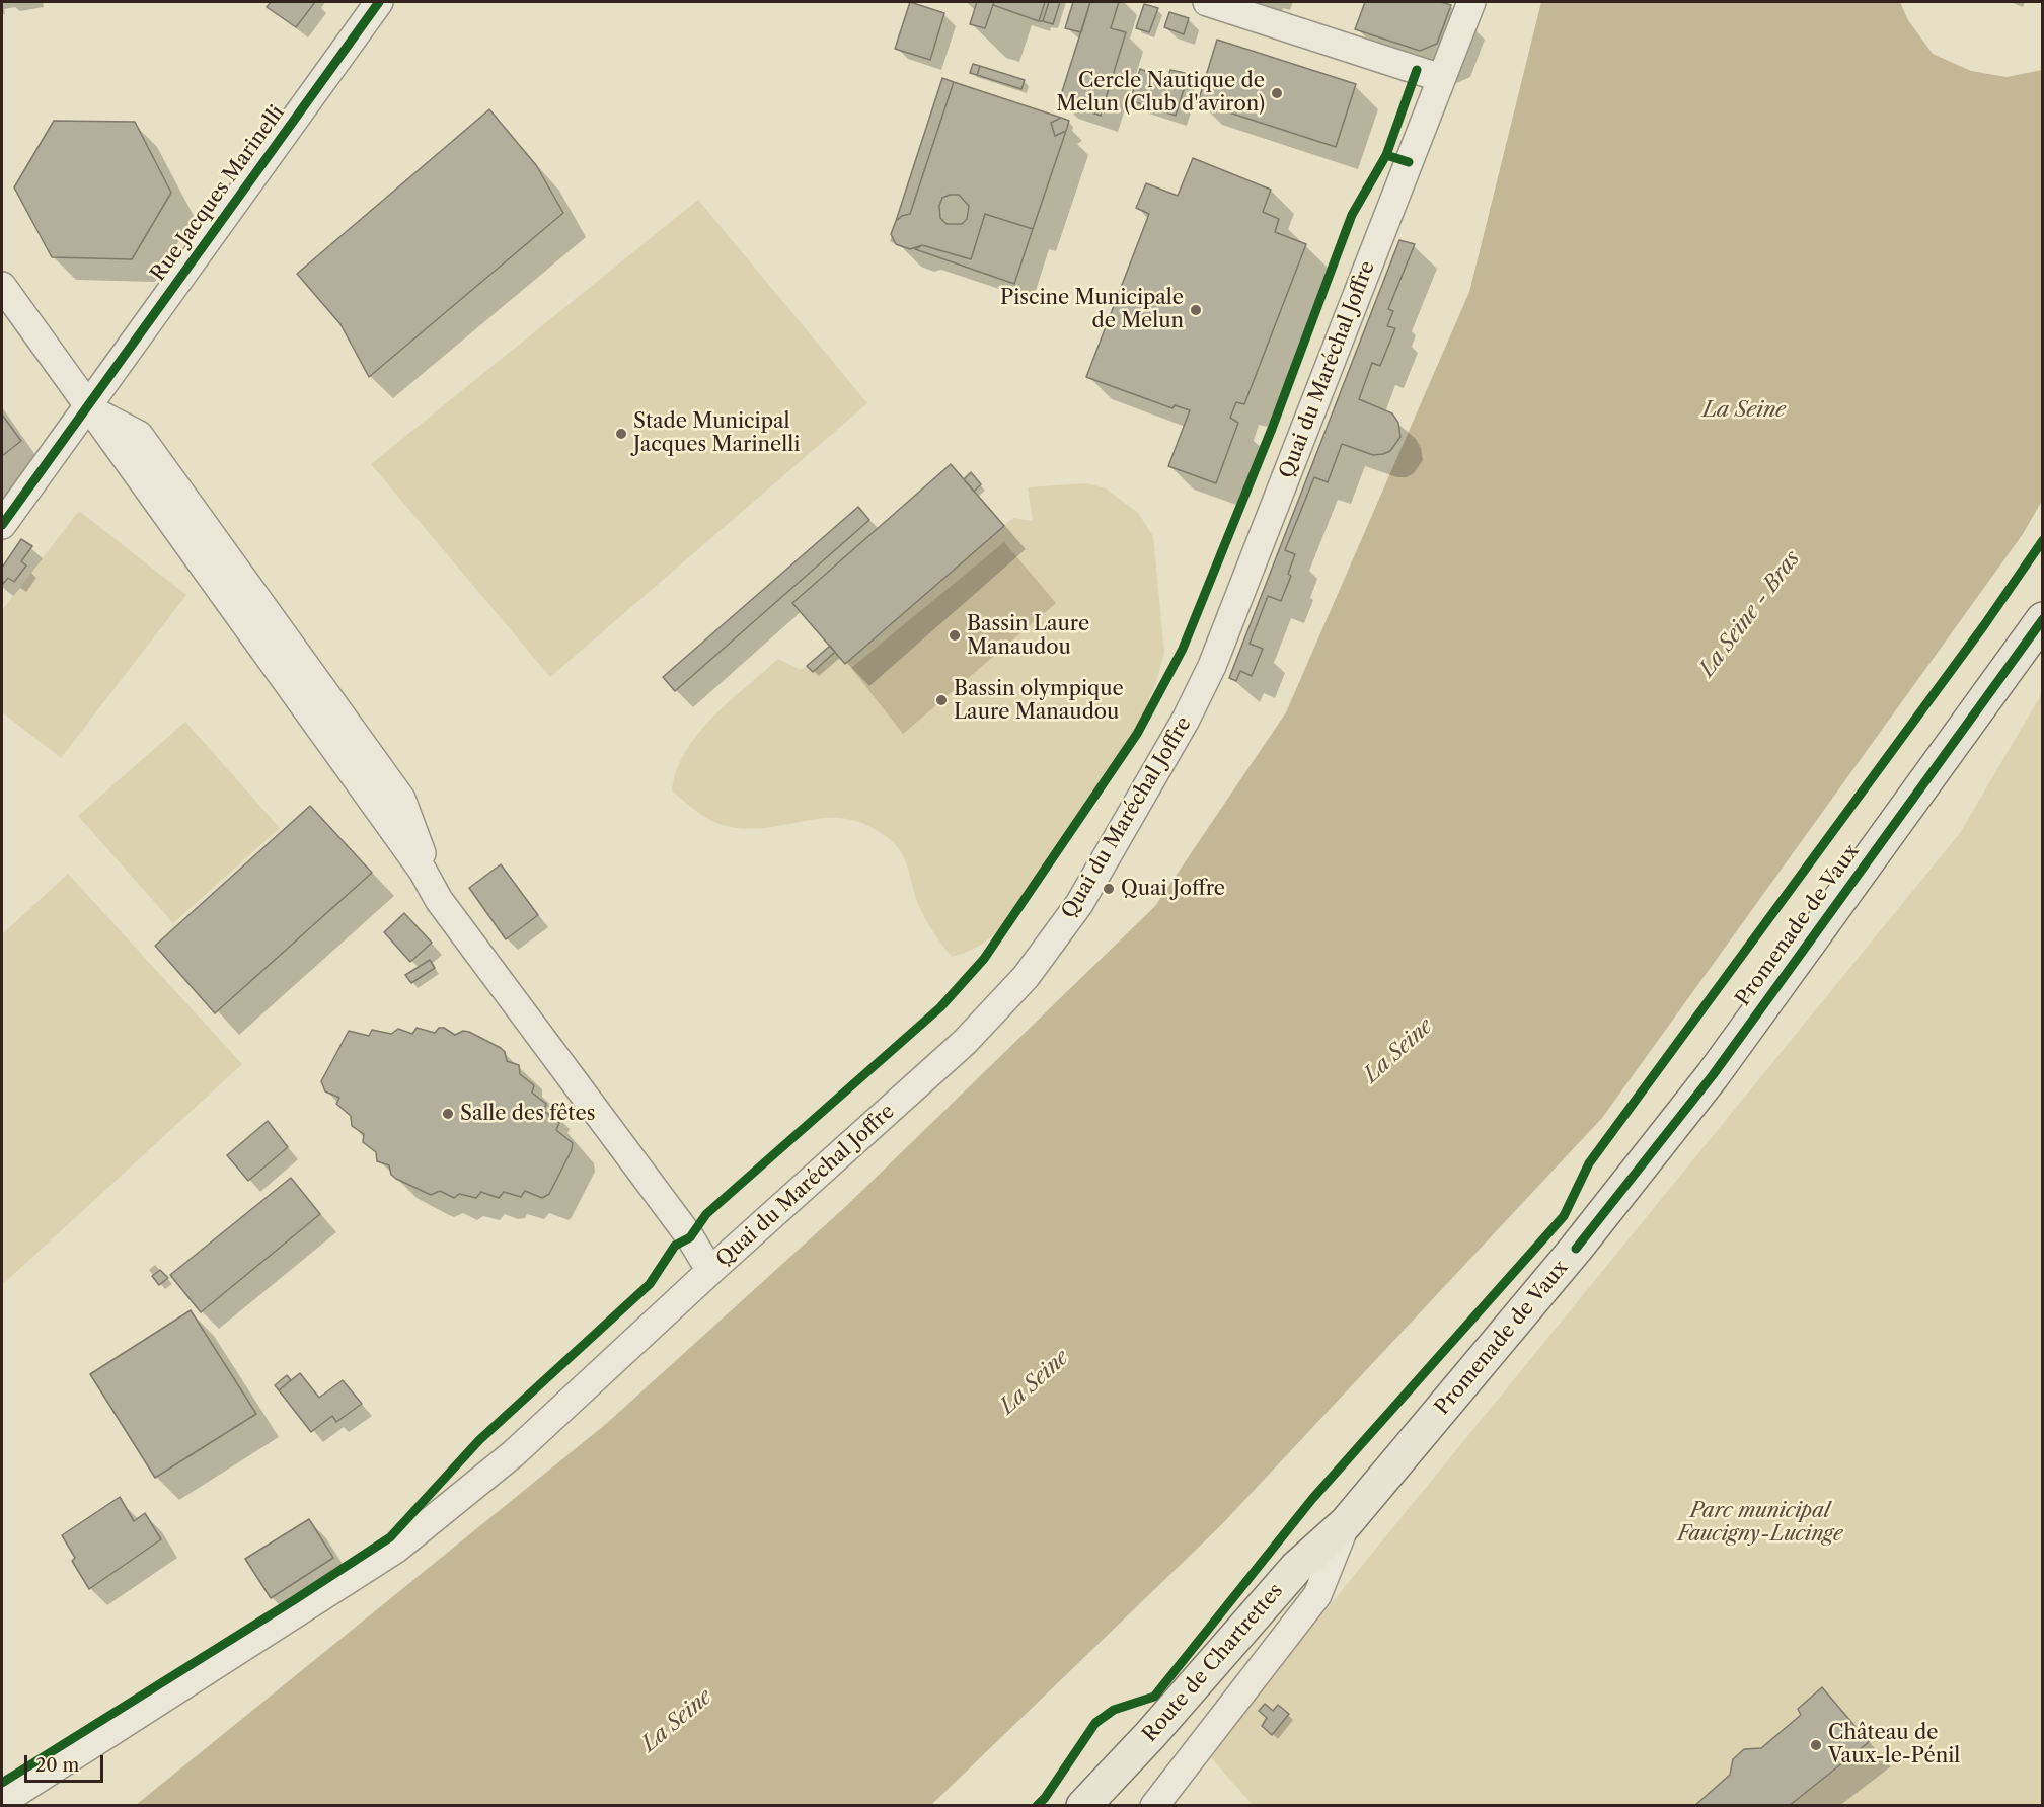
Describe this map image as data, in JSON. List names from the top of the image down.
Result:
{
  "streets": {
    "main road": ["Promenade de Vaux", "Route de Chartrettes"],
    "street": ["Rue Jacques Marinelli", "Quai du Maréchal Joffre"]
  },
  "crossings": [
    ["Promenade de Vaux", "Route de Chartrettes"]
  ],
  "water": ["La Seine", "La Seine - Bras"],
  "parks": ["Parc municipal Faucigny-Lucinge"],
  "places": [
    "Cercle Nautique de Melun (Club d'aviron)",
    "Piscine Municipale de Melun",
    "Stade Municipal Jacques Marinelli",
    "Bassin Laure Manaudou",
    "Bassin olympique Laure Manaudou",
    "Quai Joffre",
    "Salle des fêtes",
    "Château de Vaux-le-Pénil"
  ],
  "scale_bar": "20 m"
}
